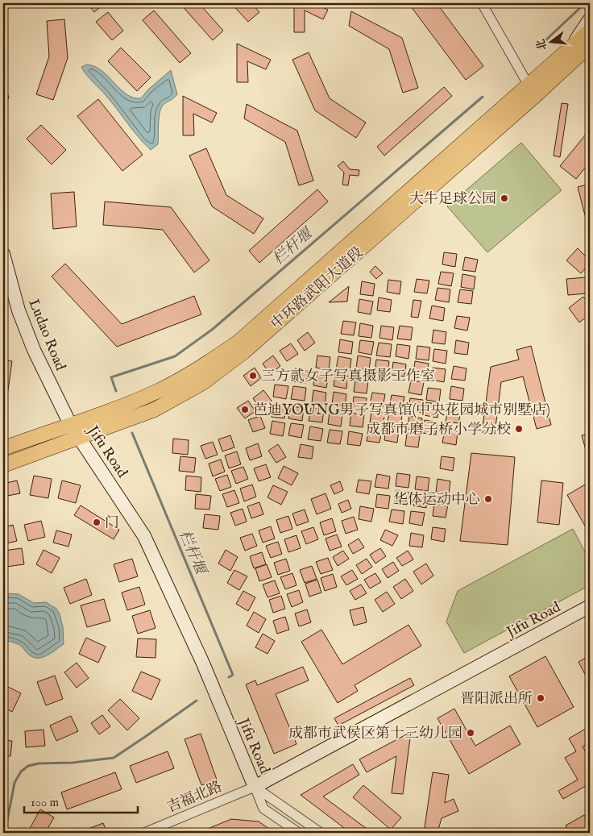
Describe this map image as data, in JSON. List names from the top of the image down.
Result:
{
  "streets": {
    "main road": ["中环路武阳大道段"],
    "street": ["Ludao Road", "Jifu Road", "吉福北路"]
  },
  "crossings": [
    ["中环路武阳大道段", "Ludao Road"],
    ["中环路武阳大道段", "Jifu Road"],
    ["Ludao Road", "Jifu Road"],
    ["Jifu Road", "吉福北路"]
  ],
  "water": ["栏杆堰"],
  "places": [
    "大牛足球公园",
    "三方贰女子写真摄影工作室",
    "芭迪YOUNG男子写真馆(中央花园城市别墅店)",
    "成都市磨子桥小学分校",
    "华体运动中心",
    "门",
    "晋阳派出所",
    "成都市武侯区第十三幼儿园"
  ],
  "scale_bar": "100 m",
  "north": "left"
}
